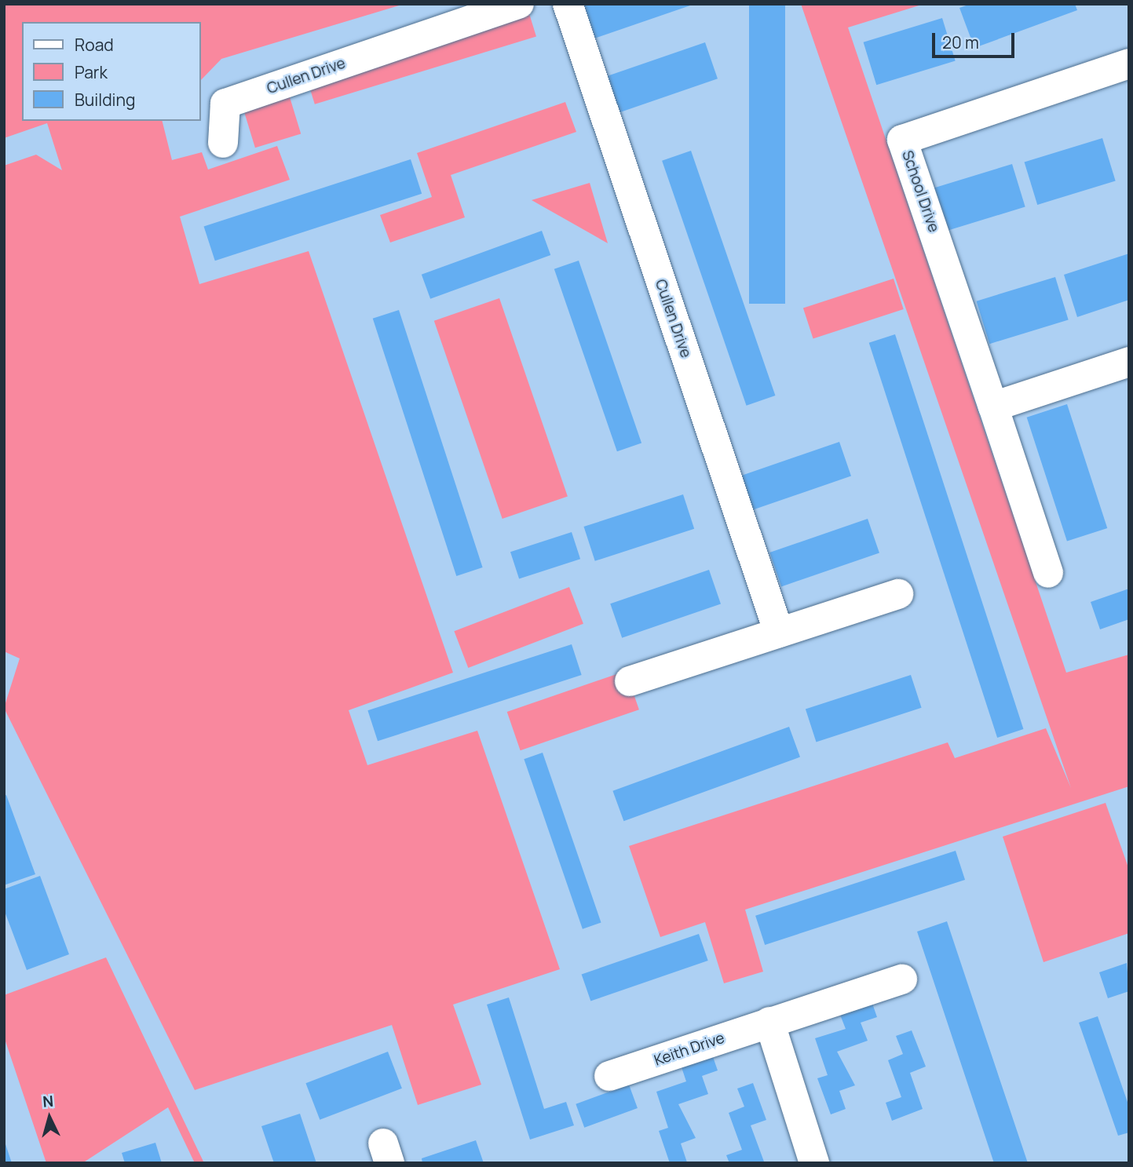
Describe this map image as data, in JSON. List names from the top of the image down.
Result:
{
  "streets": {
    "street": ["Cullen Drive", "School Drive", "Keith Drive"]
  },
  "legend": ["Road", "Park", "Building"],
  "scale_bar": "20 m",
  "north": "top"
}
